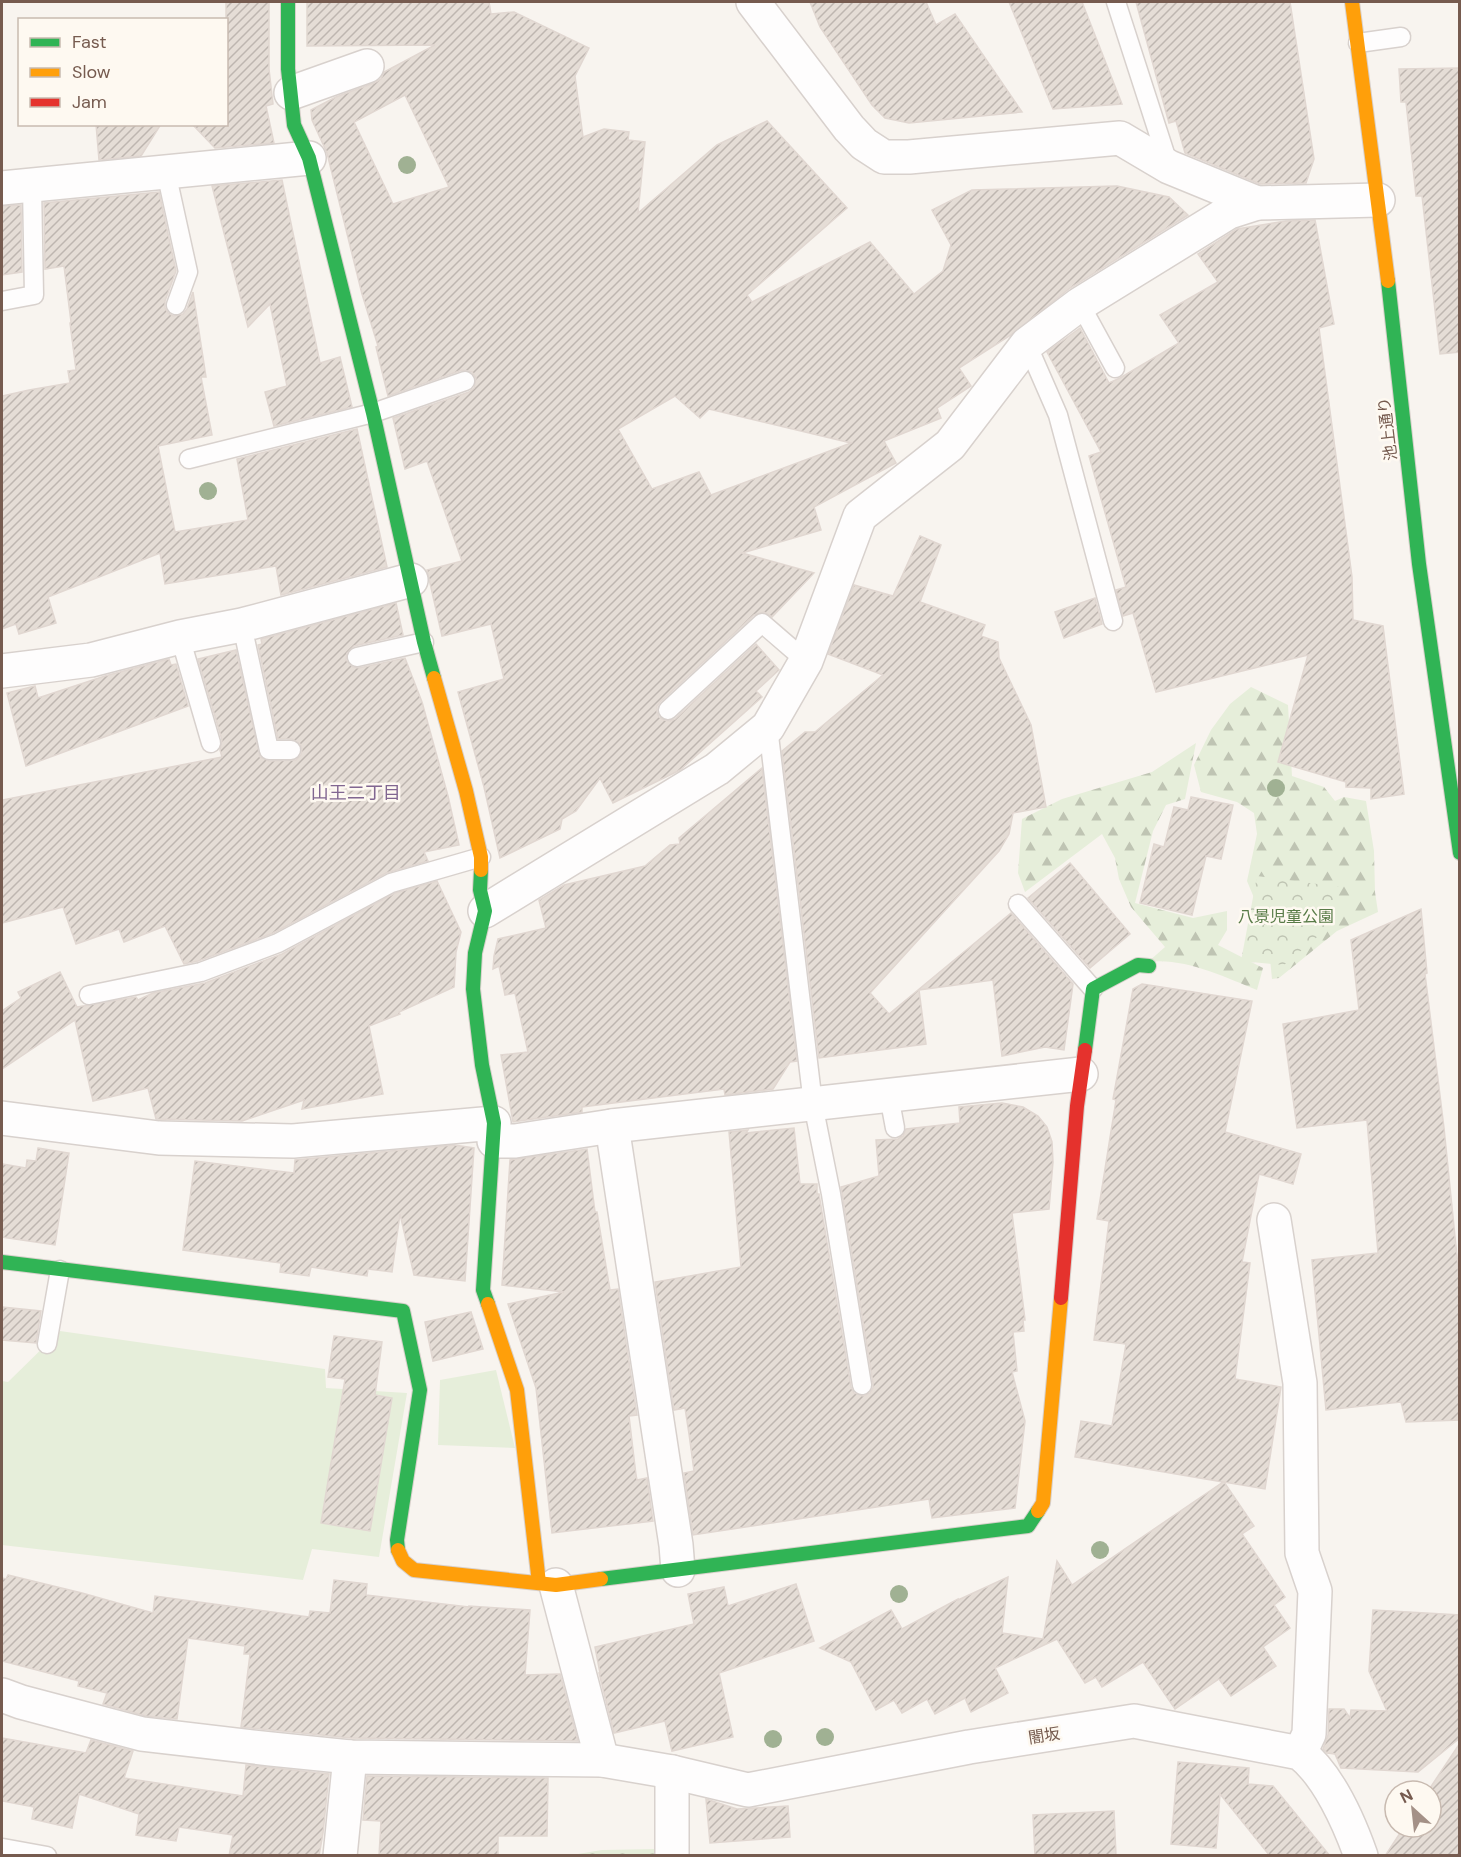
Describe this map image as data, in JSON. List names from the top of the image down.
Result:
{
  "streets": {
    "street": ["池上通り", "闇坂"]
  },
  "districts": ["山王二丁目"],
  "parks": ["八景児童公園"],
  "legend": ["Fast", "Slow", "Jam"],
  "north": "top left"
}
